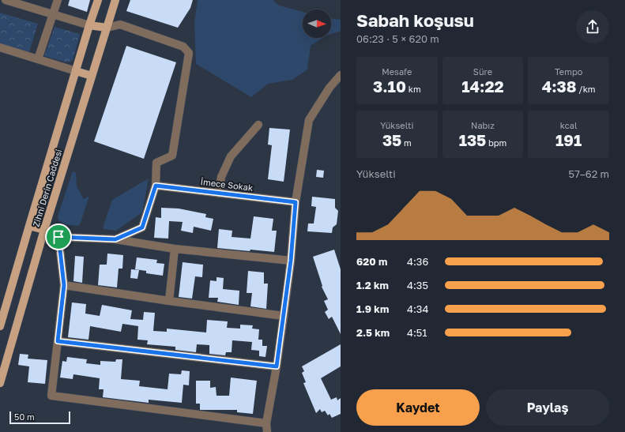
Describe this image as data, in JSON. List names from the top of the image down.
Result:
{
  "streets": {
    "main road": ["Zihni Derin Caddesi"],
    "street": ["İmece Sokak"]
  },
  "scale_bar": "50 m",
  "north": "right",
  "page": {
    "heading": ["Sabah koşusu", "06:23 · 5 × 620 m"],
    "stats": [
      ["Mesafe", "3.10 km"],
      ["Süre", "14:22"],
      ["Tempo", "4:38 /km"],
      ["Yükselti", "35 m"],
      ["Nabız", "135 bpm"],
      ["kcal", "191"]
    ],
    "chart": ["Yükselti", "57–62 m"],
    "list": [
      {
        "name": "620 m",
        "note": "4:36"
      },
      {
        "name": "1.2 km",
        "note": "4:35"
      },
      {
        "name": "1.9 km",
        "note": "4:34"
      },
      {
        "name": "2.5 km",
        "note": "4:51"
      }
    ],
    "buttons": ["Kaydet", "Paylaş"],
    "scale": "50 m"
  }
}
